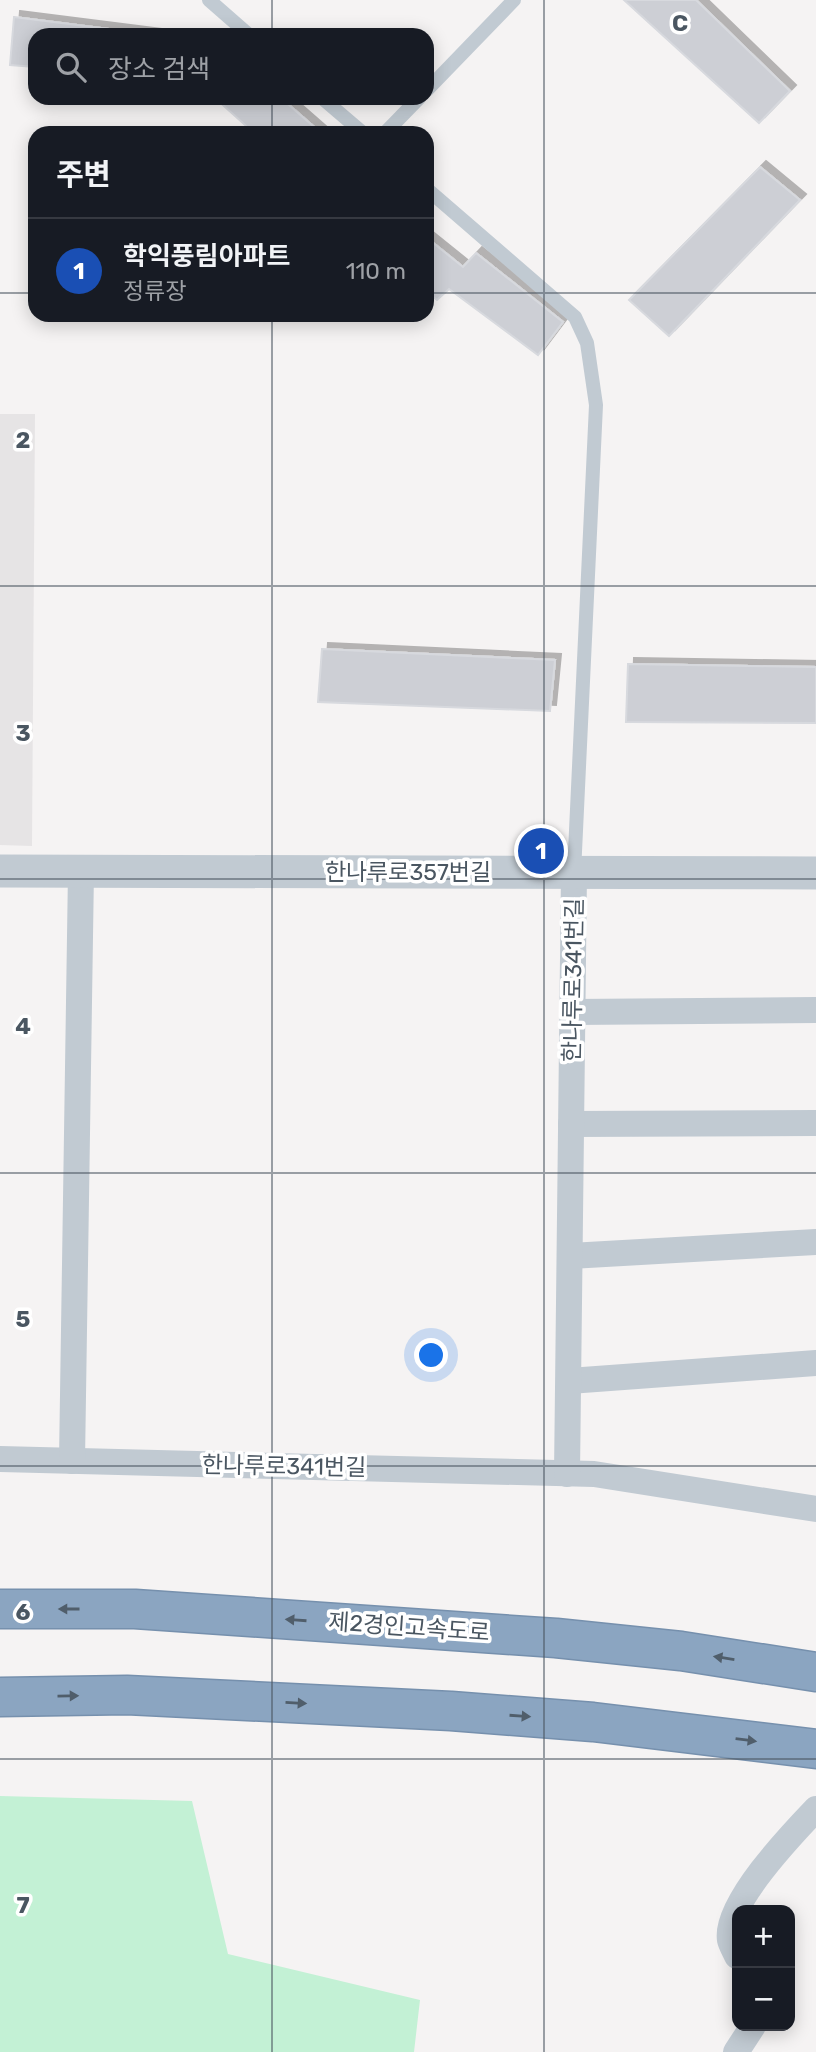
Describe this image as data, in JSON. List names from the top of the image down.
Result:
{
  "streets": {
    "highway": ["제2경인고속도로"],
    "street": ["한나루로357번길", "한나루로341번길"]
  },
  "crossings": [
    ["한나루로357번길", "한나루로341번길"]
  ],
  "page": {
    "search": "장소 검색",
    "heading": "주변",
    "list": [
      {
        "mark": "1",
        "name": "학익풍림아파트",
        "note": "정류장",
        "value": "110 m"
      }
    ],
    "pins": "1",
    "map_buttons": ["+", "−"]
  },
  "grid": {
    "columns": ["C"],
    "rows": [
      "2",
      "3",
      "4",
      "5",
      "6",
      "7"
    ]
  }
}
